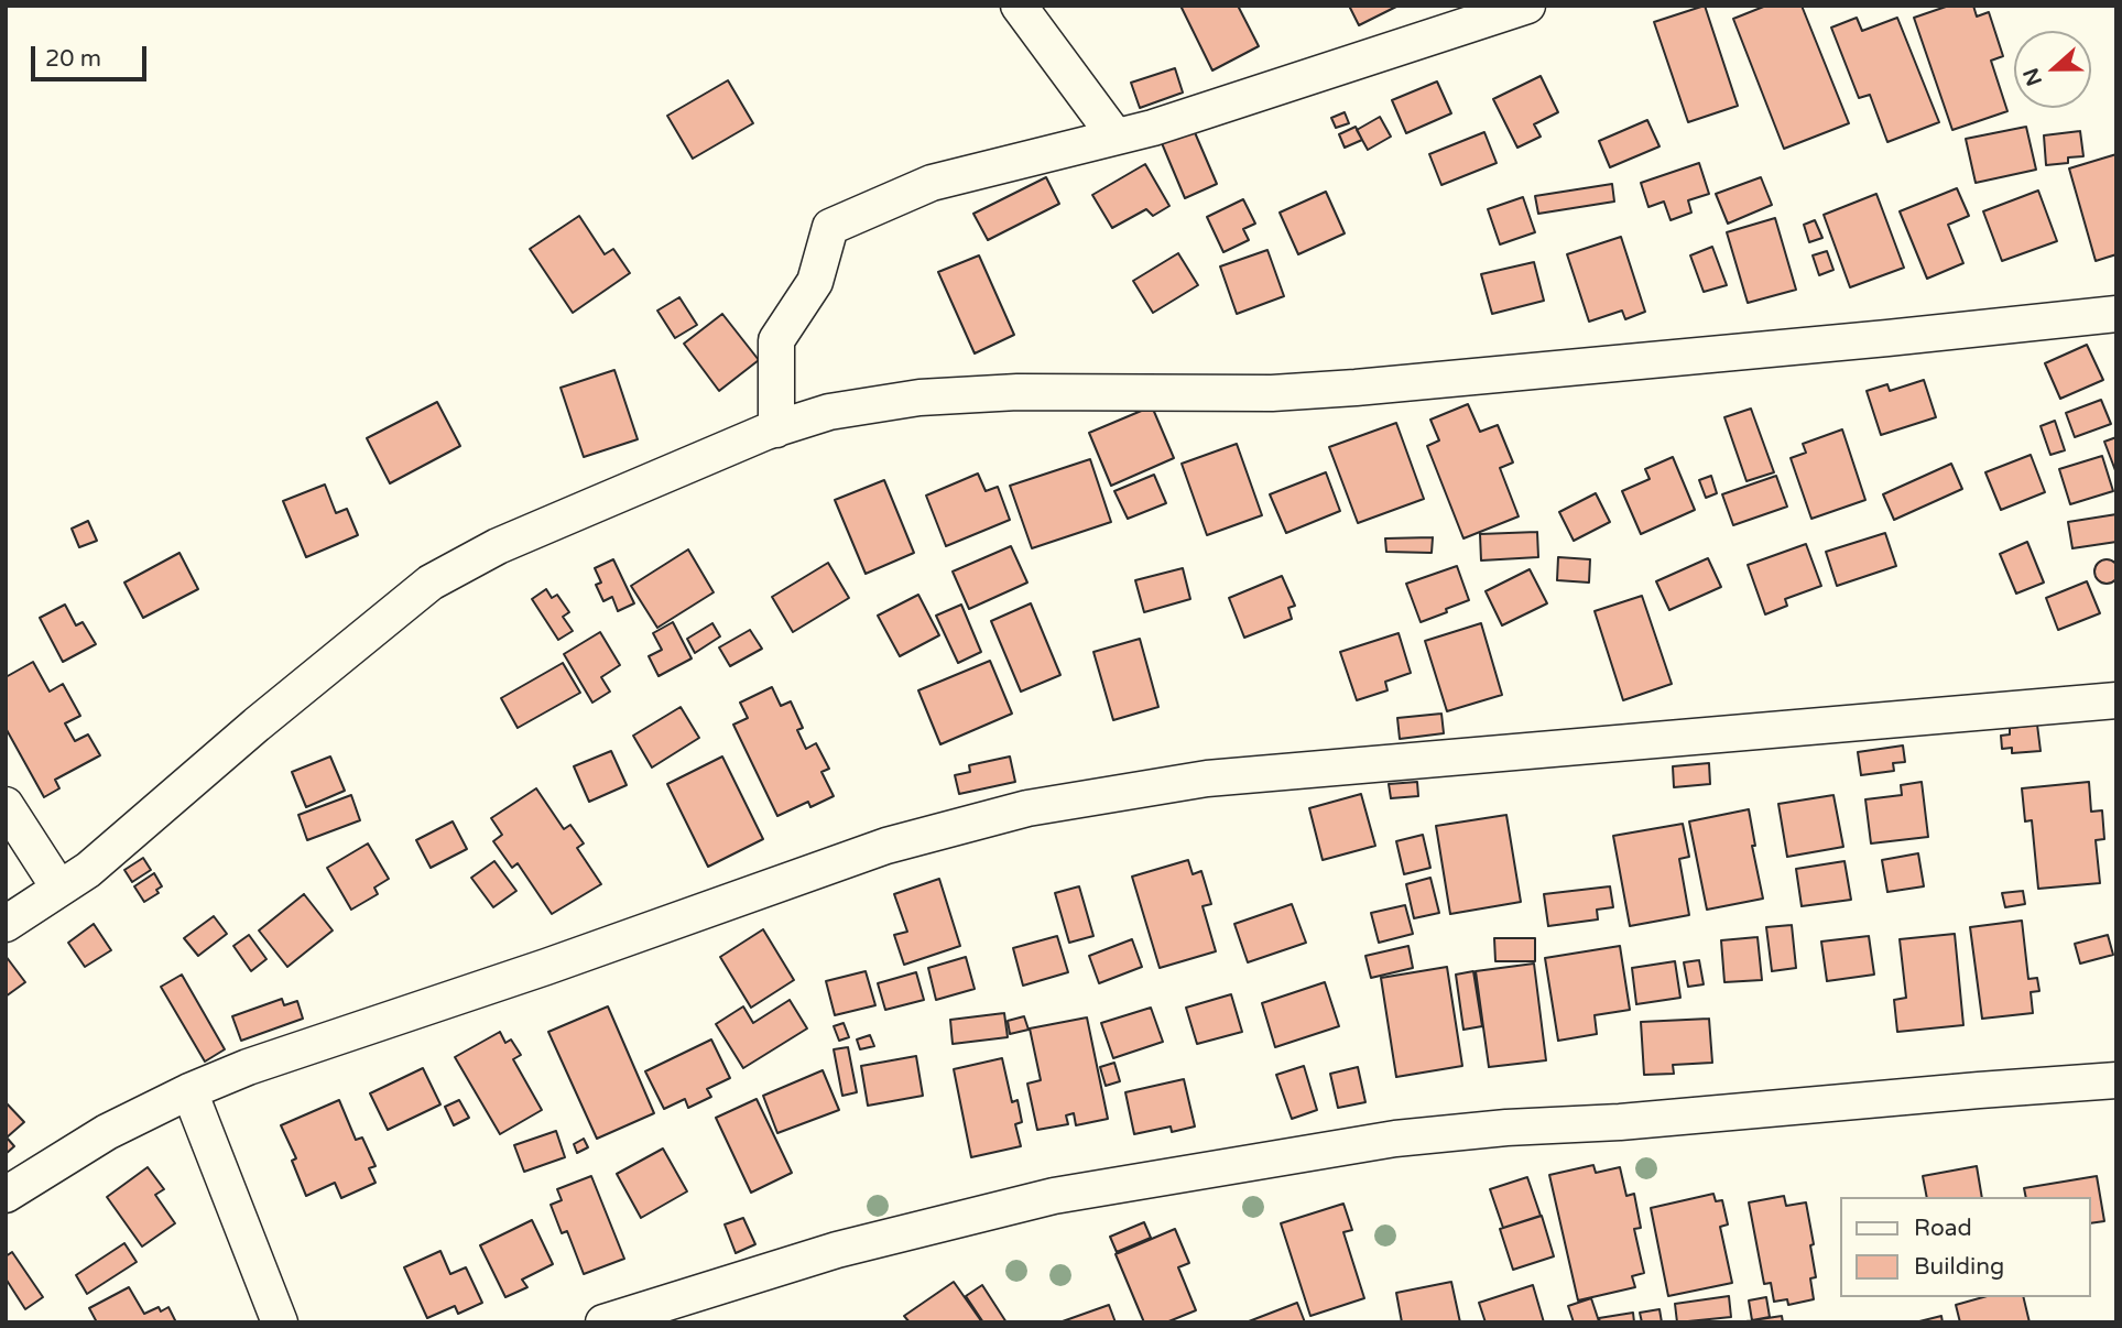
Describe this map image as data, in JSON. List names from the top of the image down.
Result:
{
  "legend": ["Road", "Building"],
  "scale_bar": "20 m",
  "north": "left"
}
